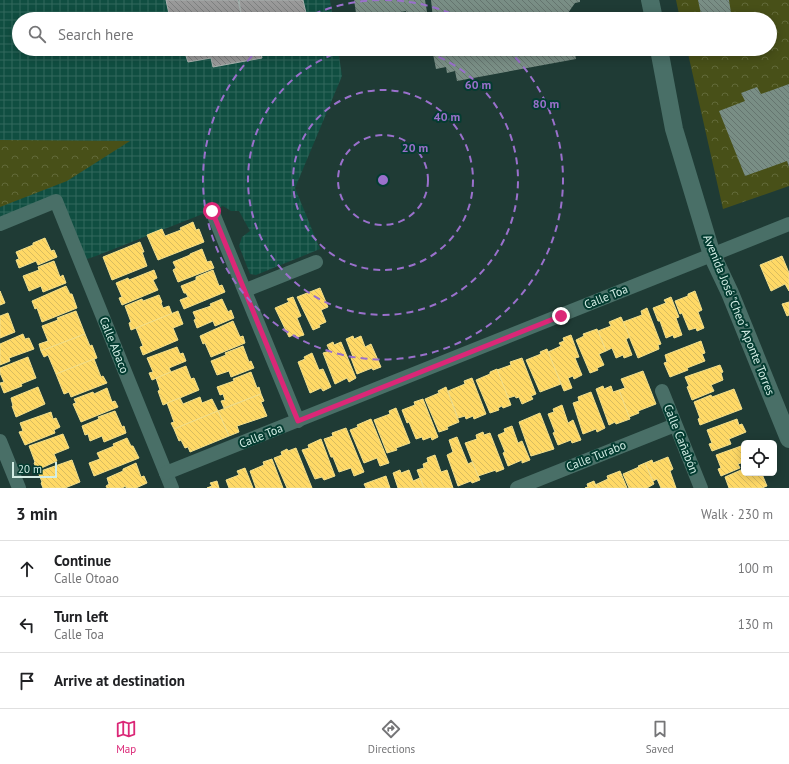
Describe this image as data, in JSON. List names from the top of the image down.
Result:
{
  "streets": {
    "street": [
      "Calle Toa",
      "Avenida José \"Cheo\" Aponte Torres",
      "Calle Abaco",
      "Calle Cañabón",
      "Calle Turabo"
    ]
  },
  "crossings": [
    ["Calle Toa", "Avenida José \"Cheo\" Aponte Torres"],
    ["Calle Toa", "Calle Abaco"],
    ["Calle Cañabón", "Calle Turabo"]
  ],
  "scale_bar": "20 m",
  "page": {
    "search": "Search here",
    "scale": "20 m",
    "heading": ["3 min", "Walk · 230 m"],
    "list": [
      ["Continue", "Calle Otoao", "100 m"],
      ["Turn left", "Calle Toa", "130 m"],
      "Arrive at destination"
    ],
    "nav": ["Map", "Directions", "Saved"]
  },
  "rings": [
    "60 m",
    "80 m",
    "40 m",
    "20 m"
  ]
}
